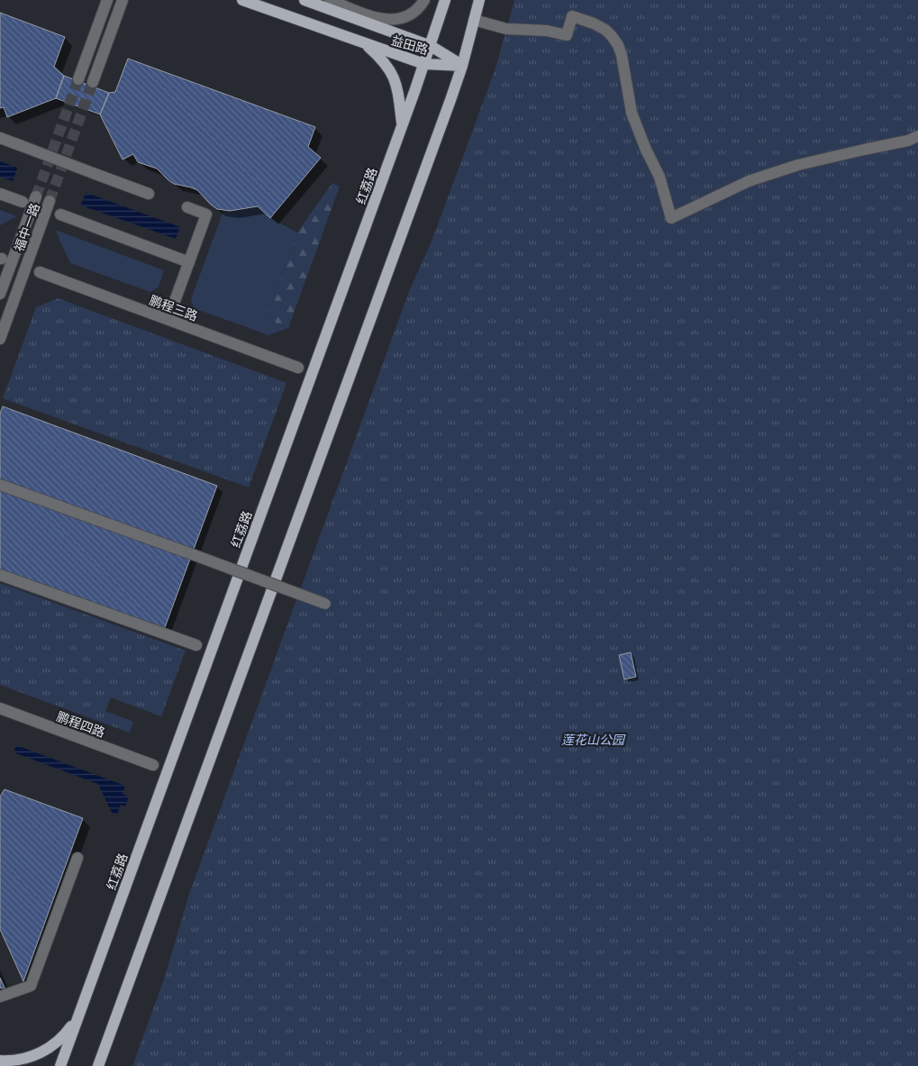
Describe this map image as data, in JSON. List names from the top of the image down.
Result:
{
  "streets": {
    "main road": ["益田路", "红荔路"],
    "street": ["福中一路", "鹏程三路", "鹏程四路"]
  },
  "crossings": [
    ["益田路", "红荔路"]
  ],
  "parks": ["莲花山公园"]
}
